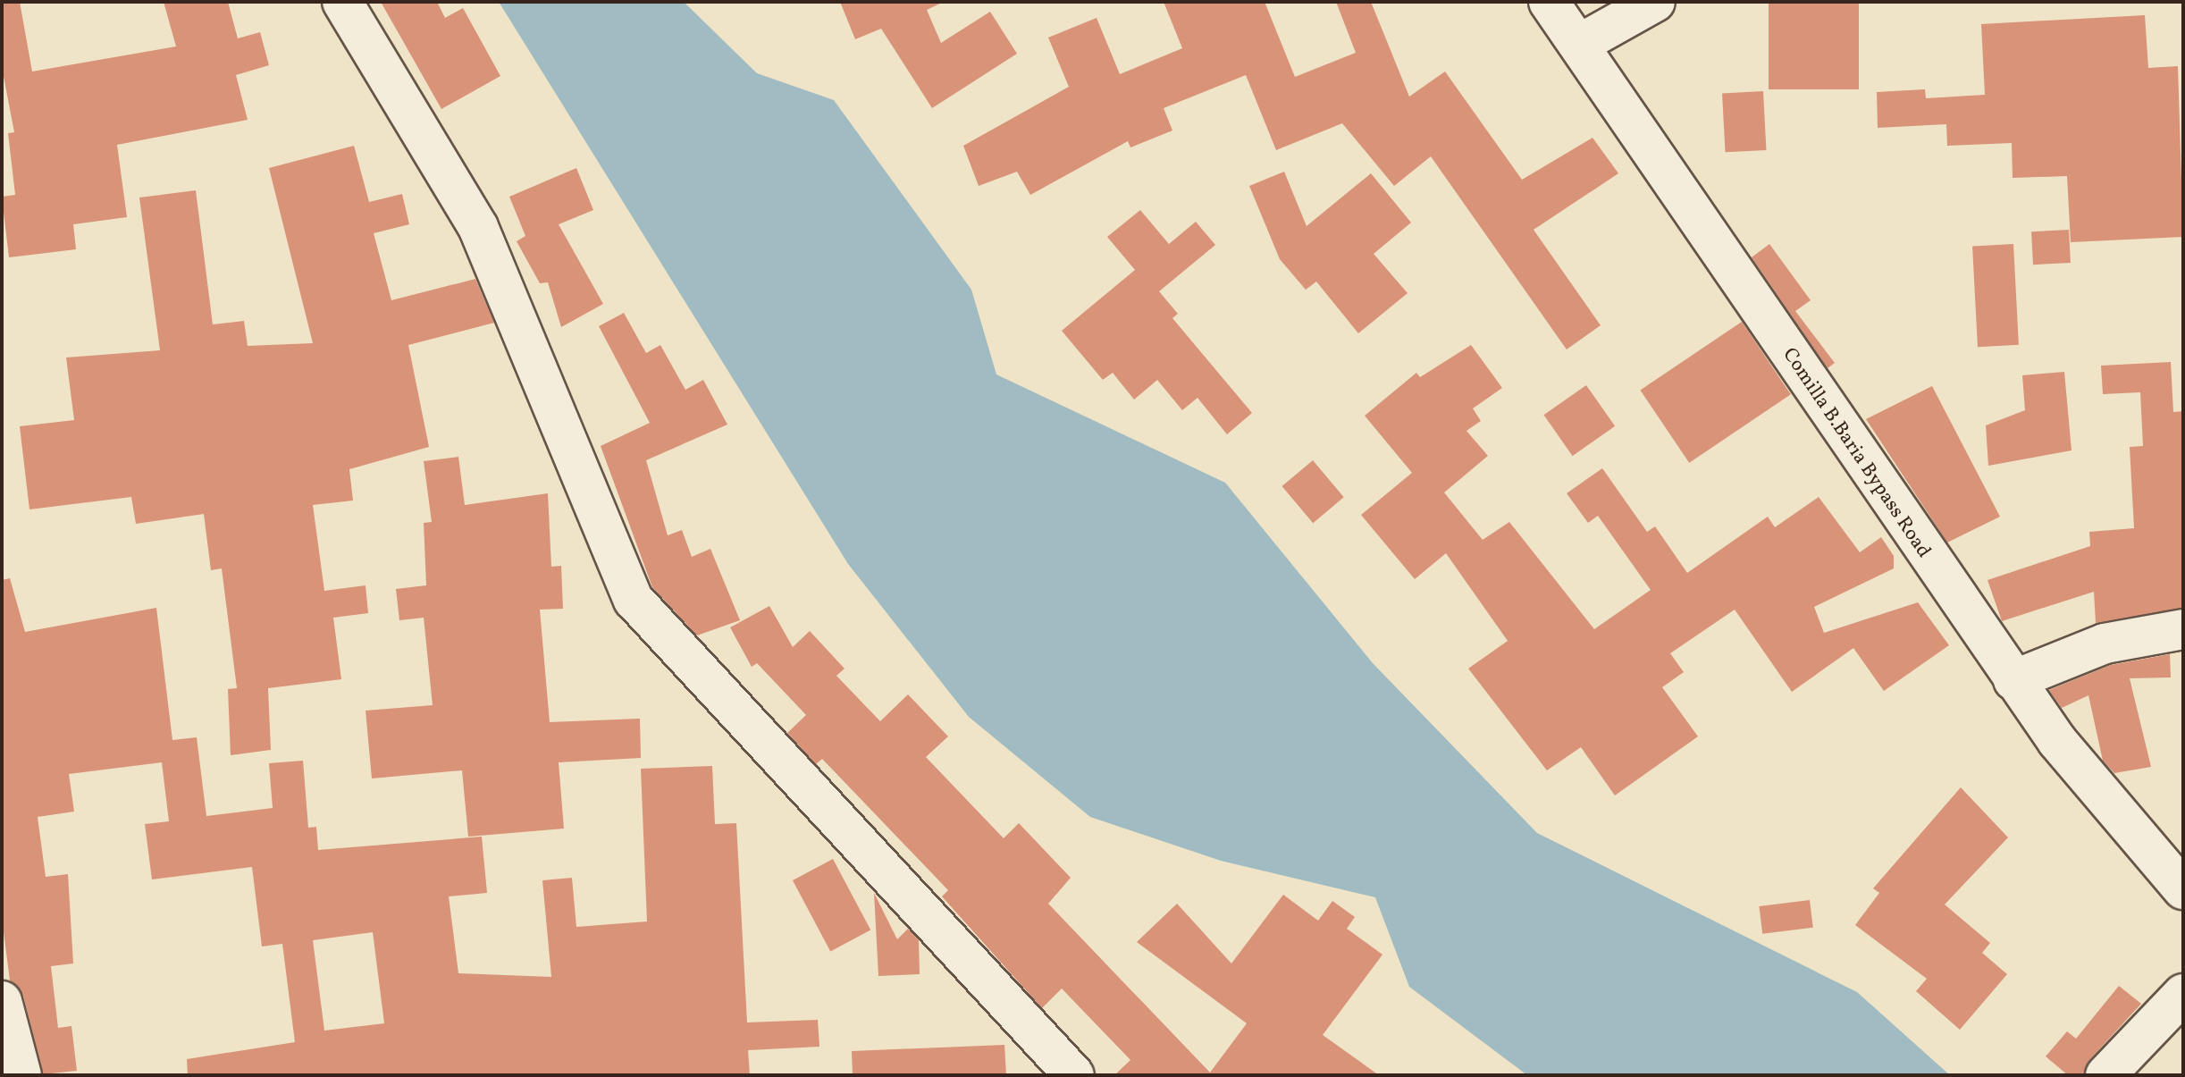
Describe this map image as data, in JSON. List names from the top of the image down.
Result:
{
  "streets": {
    "street": ["Comilla B.Baria Bypass Road"]
  }
}
